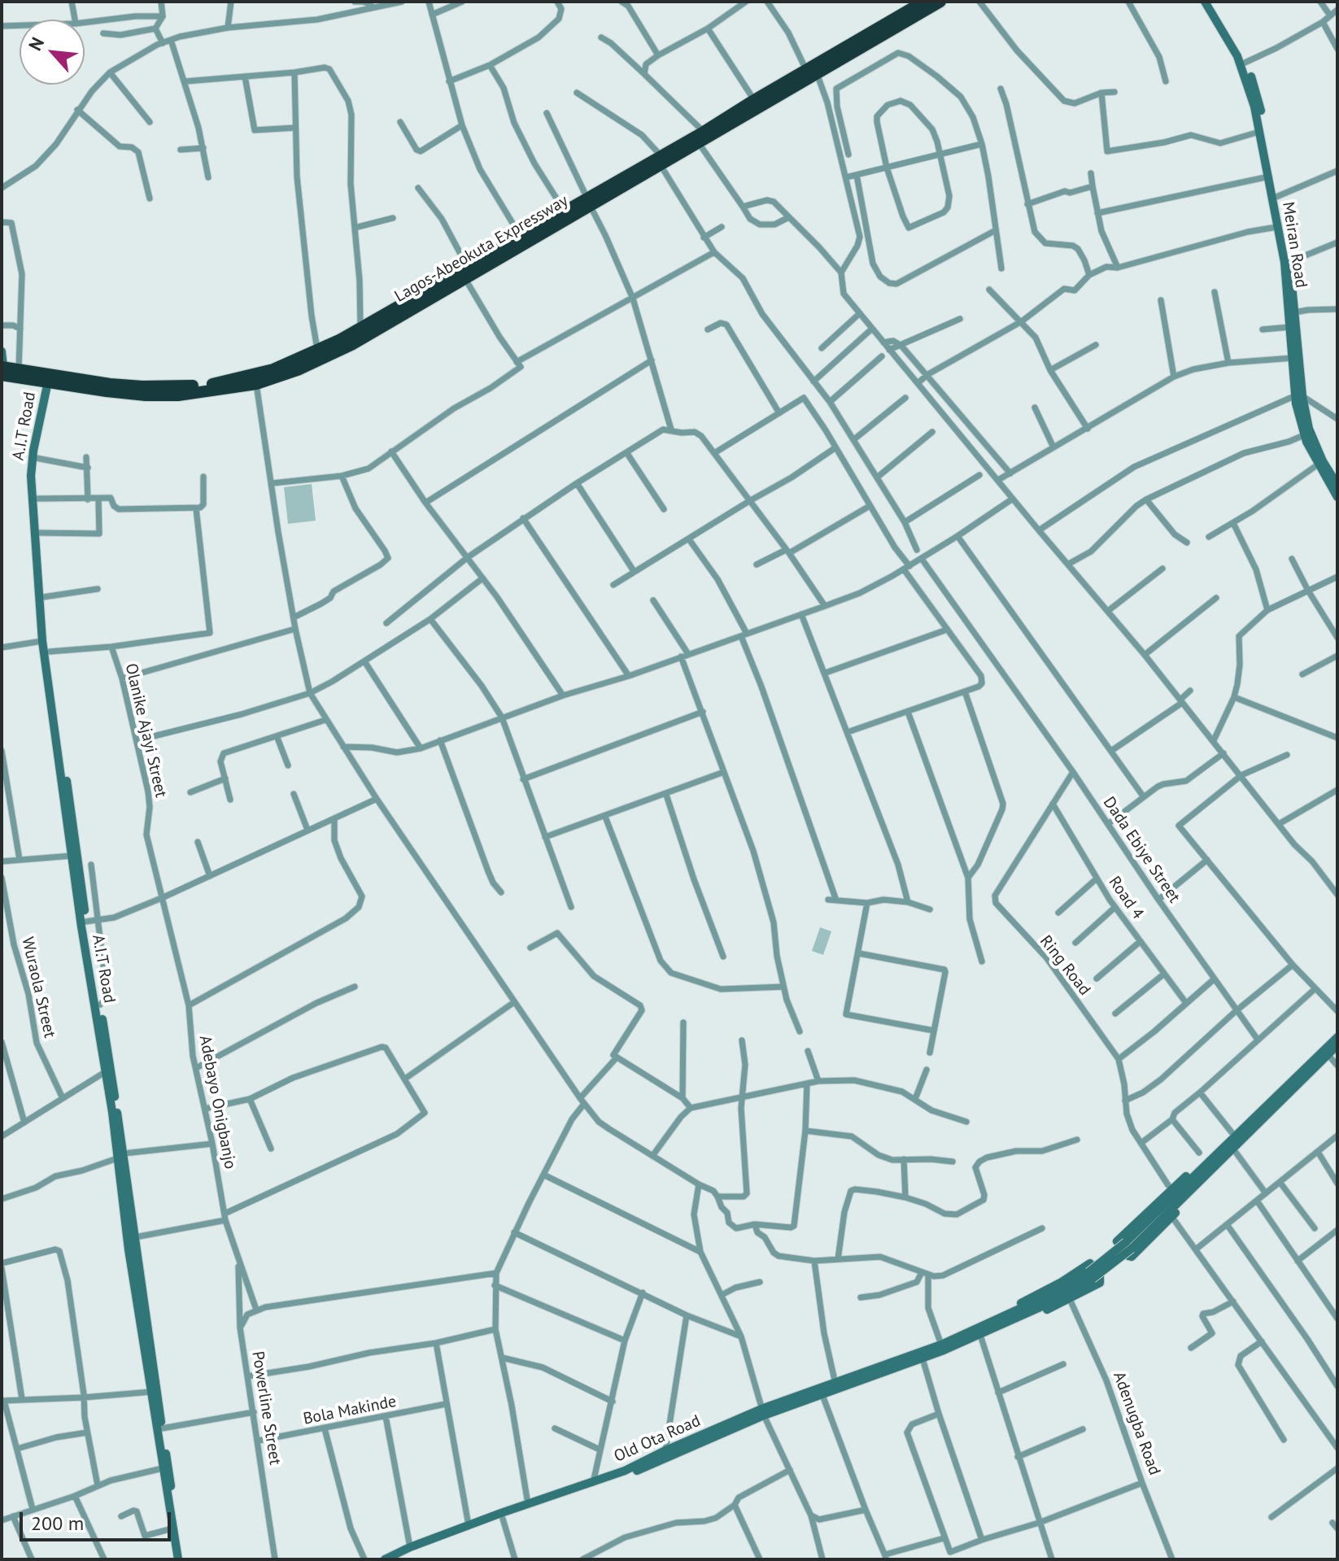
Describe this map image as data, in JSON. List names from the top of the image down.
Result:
{
  "streets": {
    "highway": ["Lagos-Abeokuta Expressway"],
    "street": [
      "Meiran Road",
      "A.I.T Road",
      "Olanike Ajayi Street",
      "Dada Ebiye Street",
      "Road 4",
      "Ring Road",
      "Wuraola Street",
      "Adebayo Onigbanjo",
      "Powerline Street",
      "Bola Makinde",
      "Adenugba Road",
      "Old Ota Road"
    ]
  },
  "crossings": [
    ["Lagos-Abeokuta Expressway", "A.I.T Road"],
    ["Olanike Ajayi Street", "Adebayo Onigbanjo"],
    ["Dada Ebiye Street", "Ring Road"],
    ["Road 4", "Ring Road"],
    ["Adebayo Onigbanjo", "Powerline Street"],
    ["Powerline Street", "Bola Makinde"]
  ],
  "scale_bar": "200 m",
  "north": "top left"
}
